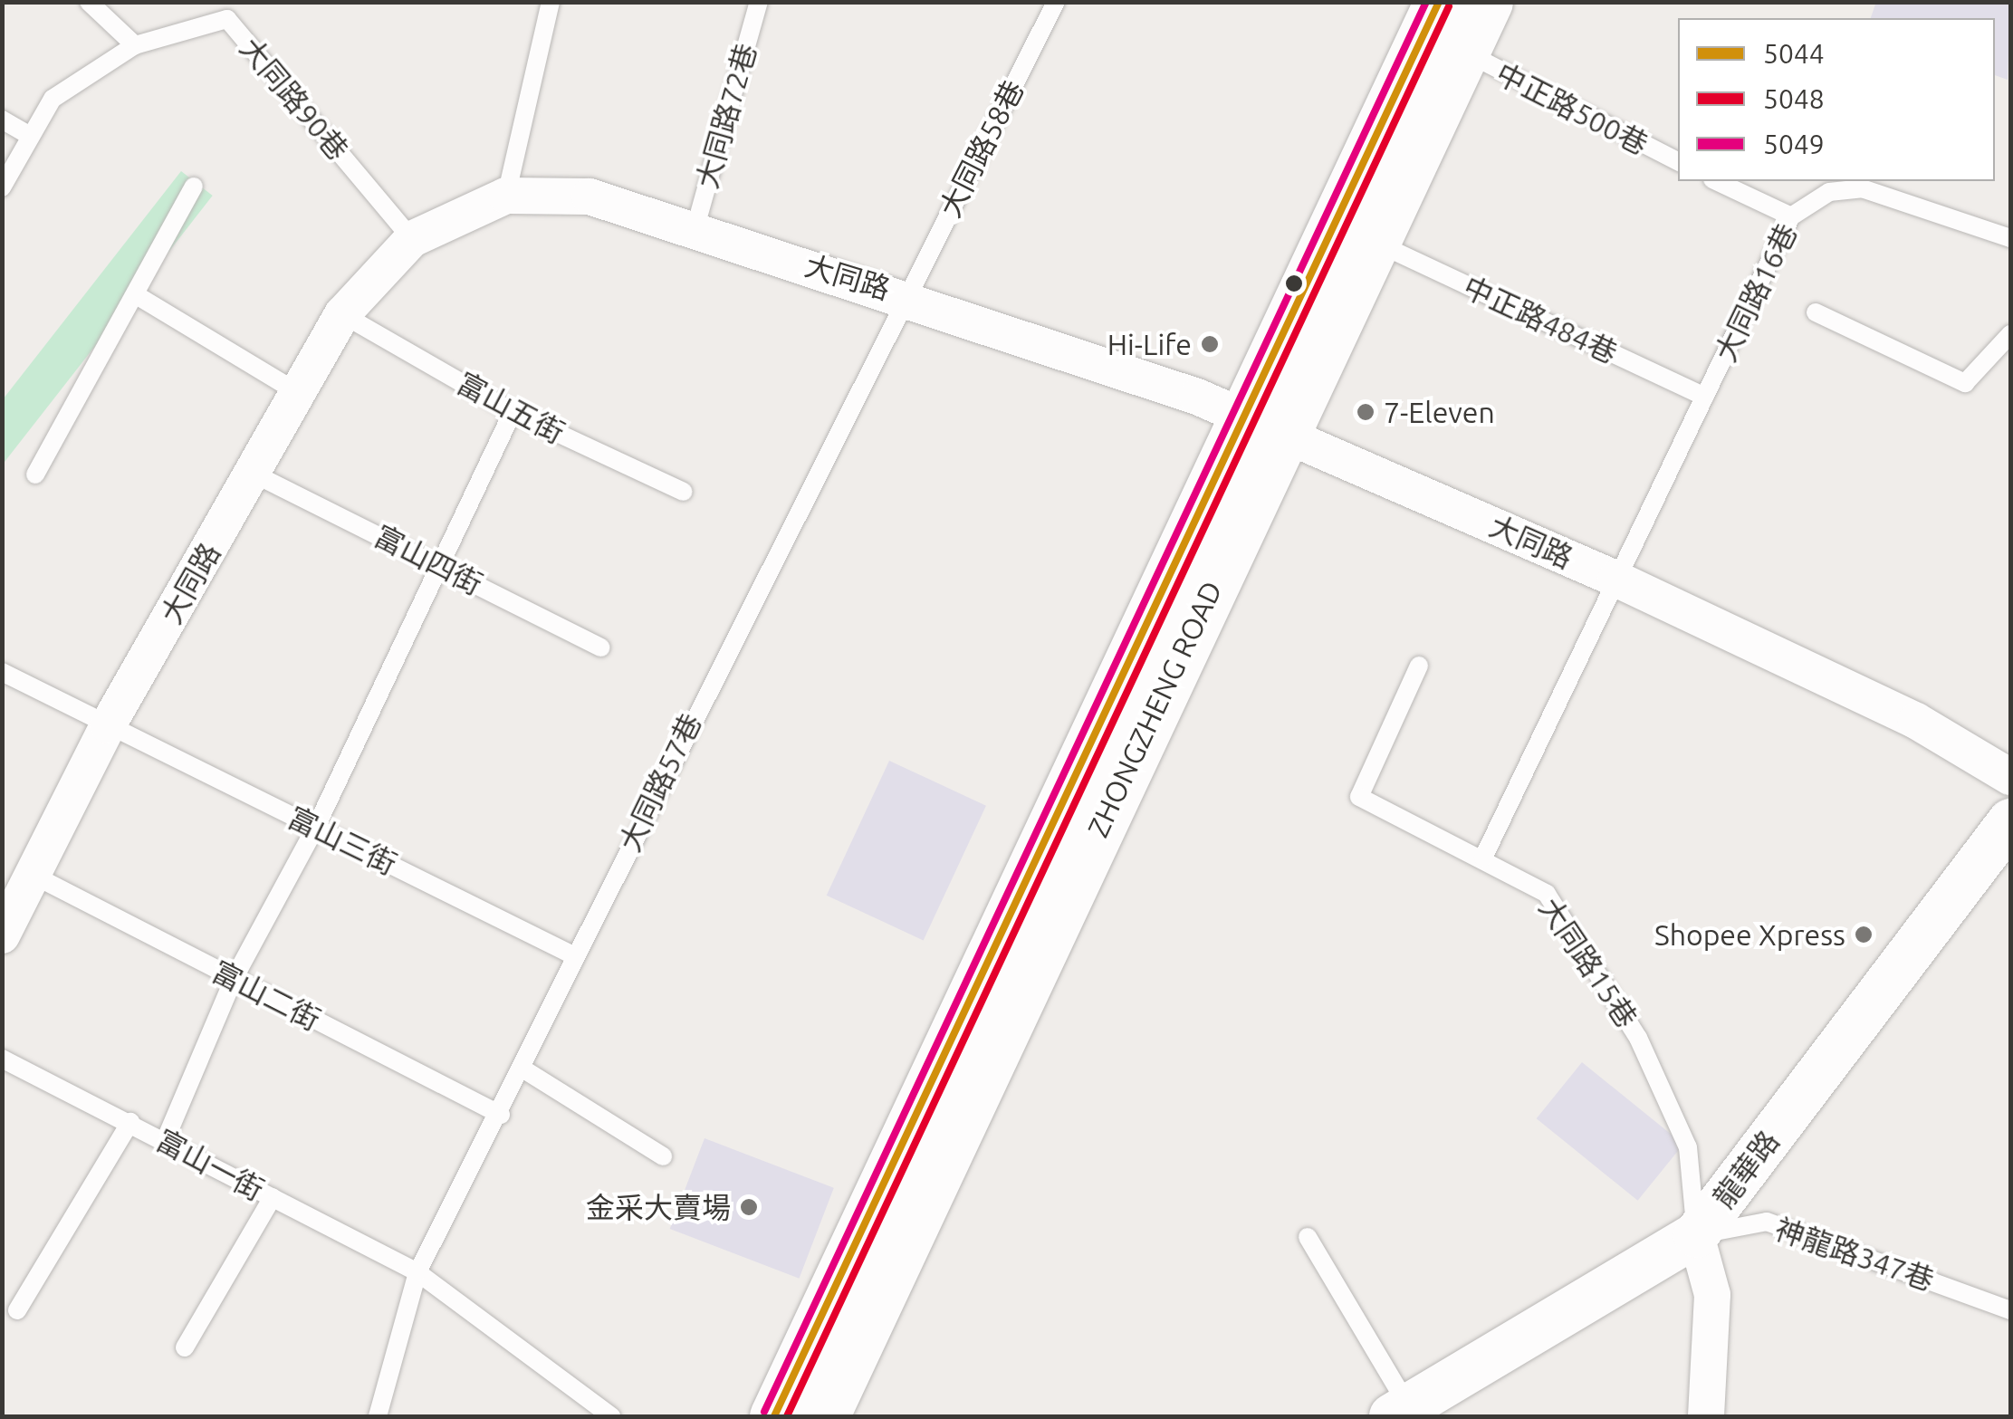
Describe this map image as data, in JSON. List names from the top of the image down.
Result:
{
  "streets": {
    "main road": ["ZHONGZHENG ROAD"],
    "street": ["大同路", "龍華路"],
    "lane": [
      "大同路90巷",
      "中正路500巷",
      "大同路72巷",
      "大同路58巷",
      "大同路16巷",
      "中正路484巷",
      "富山五街",
      "富山四街",
      "大同路57巷",
      "富山三街",
      "大同路15巷",
      "富山二街",
      "富山一街",
      "神龍路347巷"
    ]
  },
  "crossings": [
    ["大同路90巷", "大同路"],
    ["中正路500巷", "ZHONGZHENG ROAD"],
    ["大同路72巷", "大同路"],
    ["大同路58巷", "大同路"],
    ["大同路58巷", "大同路57巷"],
    ["大同路", "大同路16巷"],
    ["大同路", "富山五街"],
    ["大同路", "富山四街"],
    ["大同路", "ZHONGZHENG ROAD"],
    ["大同路", "大同路57巷"],
    ["大同路", "富山三街"],
    ["大同路", "富山二街"],
    ["大同路16巷", "中正路484巷"],
    ["中正路484巷", "ZHONGZHENG ROAD"],
    ["大同路57巷", "富山三街"],
    ["大同路57巷", "富山二街"],
    ["大同路57巷", "富山一街"],
    ["大同路15巷", "龍華路"],
    ["大同路15巷", "神龍路347巷"],
    ["龍華路", "神龍路347巷"]
  ],
  "places": [
    "Hi-Life",
    "7-Eleven",
    "Shopee Xpress",
    "金采大賣場"
  ],
  "lines": ["transit line 5044", "transit line 5049", "transit line 5048"],
  "legend": ["5044", "5048", "5049"]
}
